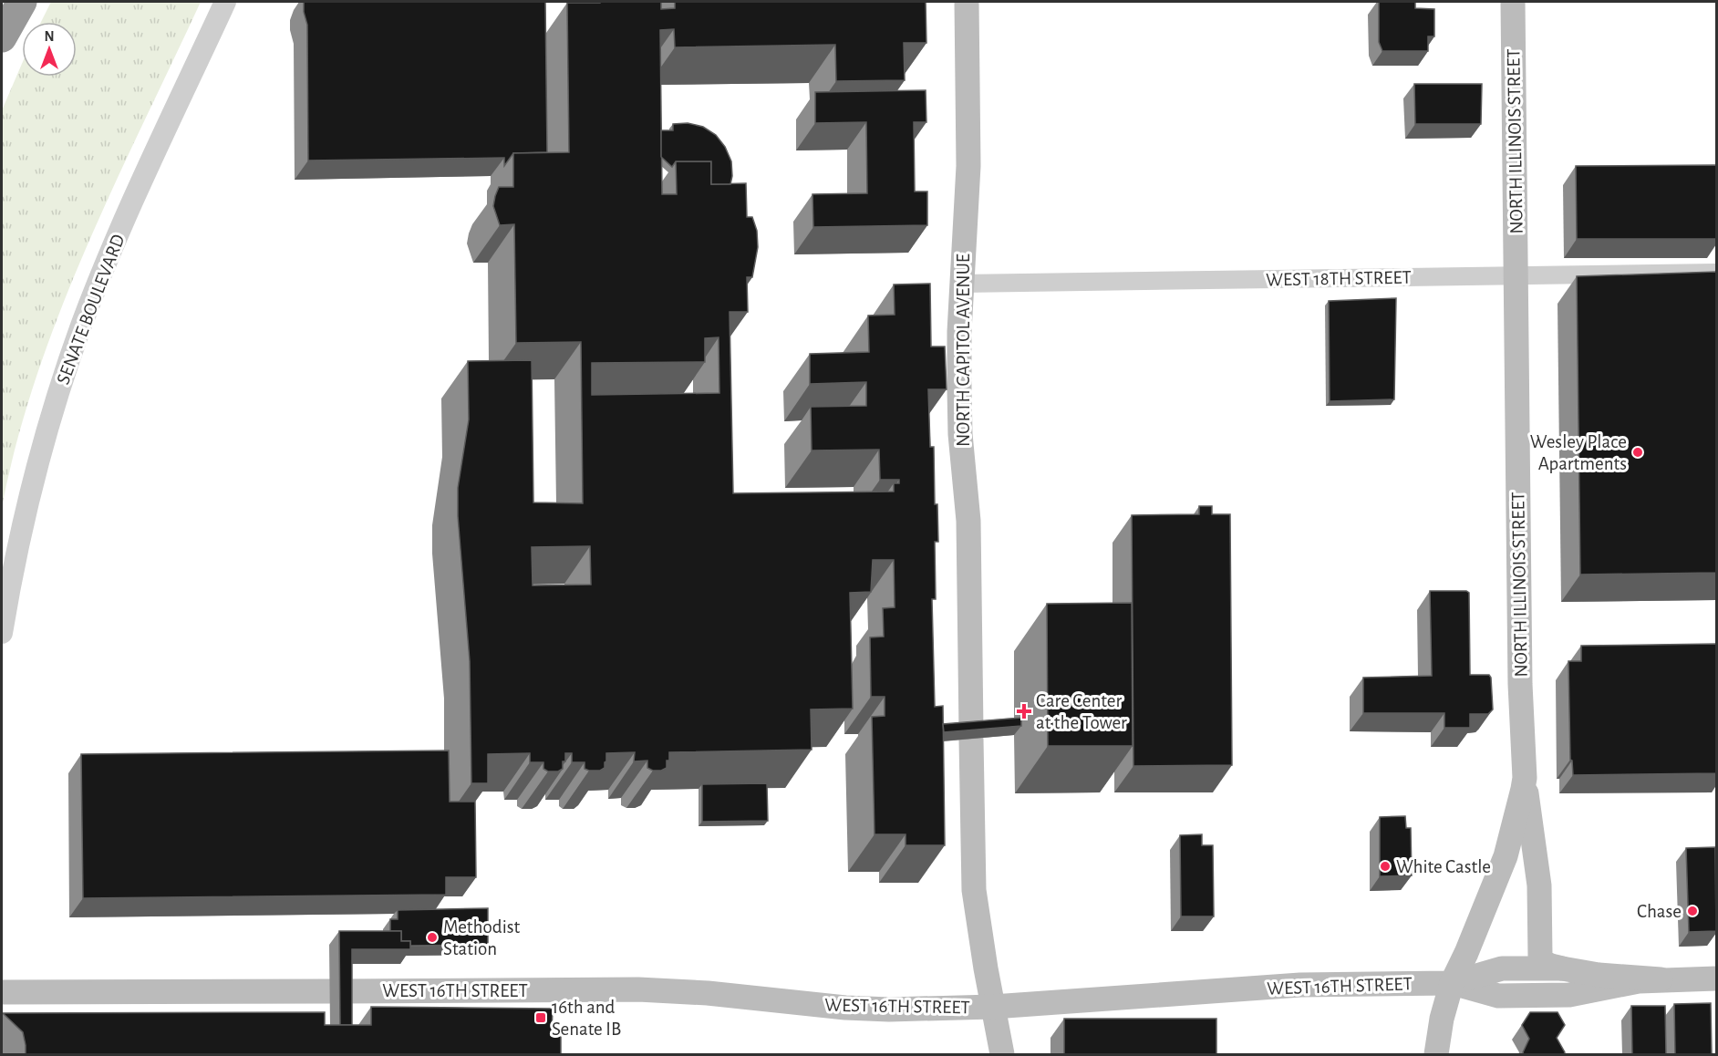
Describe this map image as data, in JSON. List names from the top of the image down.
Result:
{
  "streets": {
    "main road": ["NORTH ILLINOIS STREET", "NORTH CAPITOL AVENUE", "WEST 16TH STREET"],
    "street": ["WEST 18TH STREET", "SENATE BOULEVARD"]
  },
  "crossings": [
    ["NORTH ILLINOIS STREET", "WEST 18TH STREET"],
    ["NORTH ILLINOIS STREET", "WEST 16TH STREET"],
    ["WEST 18TH STREET", "NORTH CAPITOL AVENUE"],
    ["NORTH CAPITOL AVENUE", "WEST 16TH STREET"]
  ],
  "places": {
    "other": [
      "Wesley Place Apartments",
      "White Castle",
      "Chase",
      "Methodist Station"
    ],
    "health": ["Care Center at the Tower"],
    "transit": ["16th and Senate IB"]
  },
  "north": "top"
}
